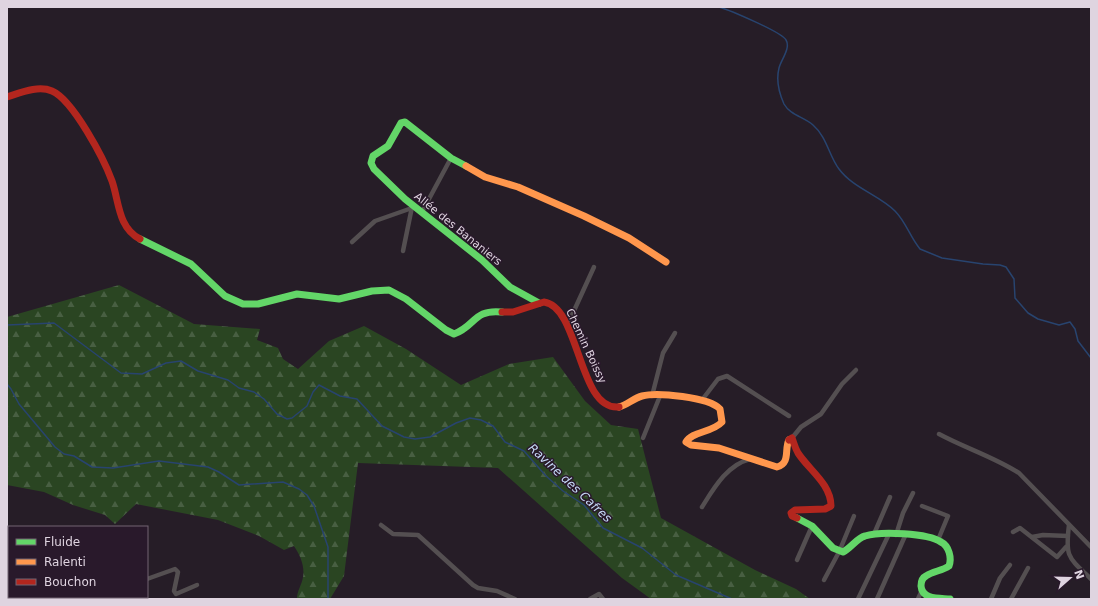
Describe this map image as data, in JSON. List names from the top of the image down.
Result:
{
  "streets": {
    "street": ["Allée des Bananiers", "Chemin Boissy"]
  },
  "crossings": [
    ["Allée des Bananiers", "Chemin Boissy"]
  ],
  "water": ["Ravine des Cafres"],
  "legend": ["Fluide", "Ralenti", "Bouchon"],
  "north": "right"
}
